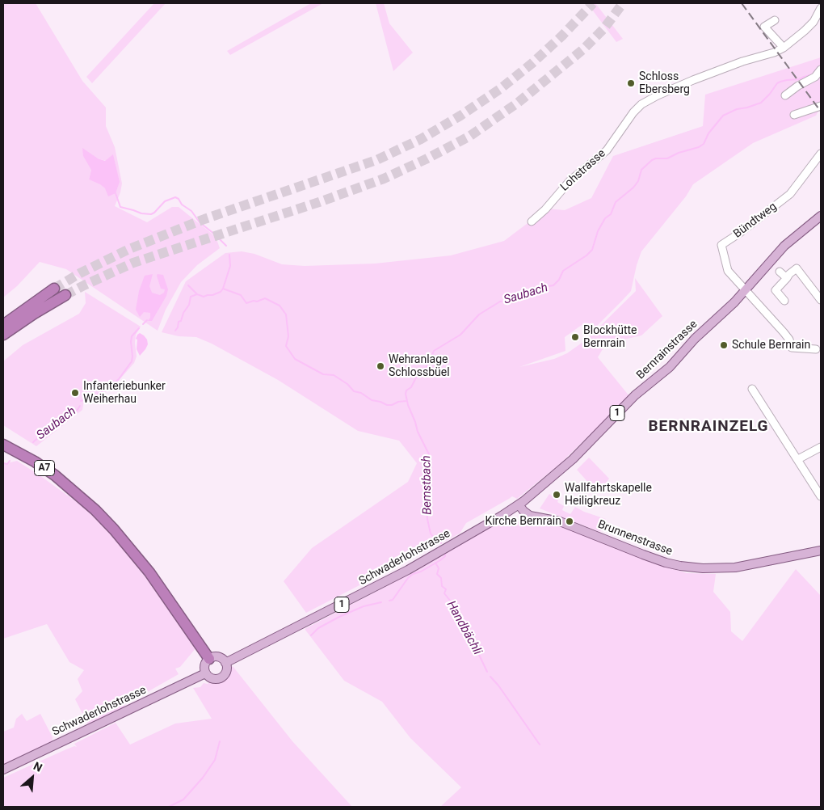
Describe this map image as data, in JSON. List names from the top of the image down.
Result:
{
  "streets": {
    "highway": ["A7"],
    "main road": [
      "Bernrainstrasse",
      "1",
      "Brunnenstrasse",
      "Schwaderlohstrasse"
    ],
    "street": ["Lohstrasse", "Bündtweg"]
  },
  "crossings": [
    ["Bündtweg", "Bernrainstrasse"],
    ["Bernrainstrasse", "Brunnenstrasse"],
    ["Bernrainstrasse", "Schwaderlohstrasse"]
  ],
  "districts": ["BERNRAINZELG"],
  "water": ["Saubach", "Bemstbach", "Handbächli"],
  "places": [
    "Schloss Ebersberg",
    "Blockhütte Bernrain",
    "Schule Bernrain",
    "Wehranlage Schlossbüel",
    "Infanteriebunker Weiherhau",
    "Wallfahrtskapelle Heiligkreuz",
    "Kirche Bernrain"
  ],
  "north": "top right"
}
